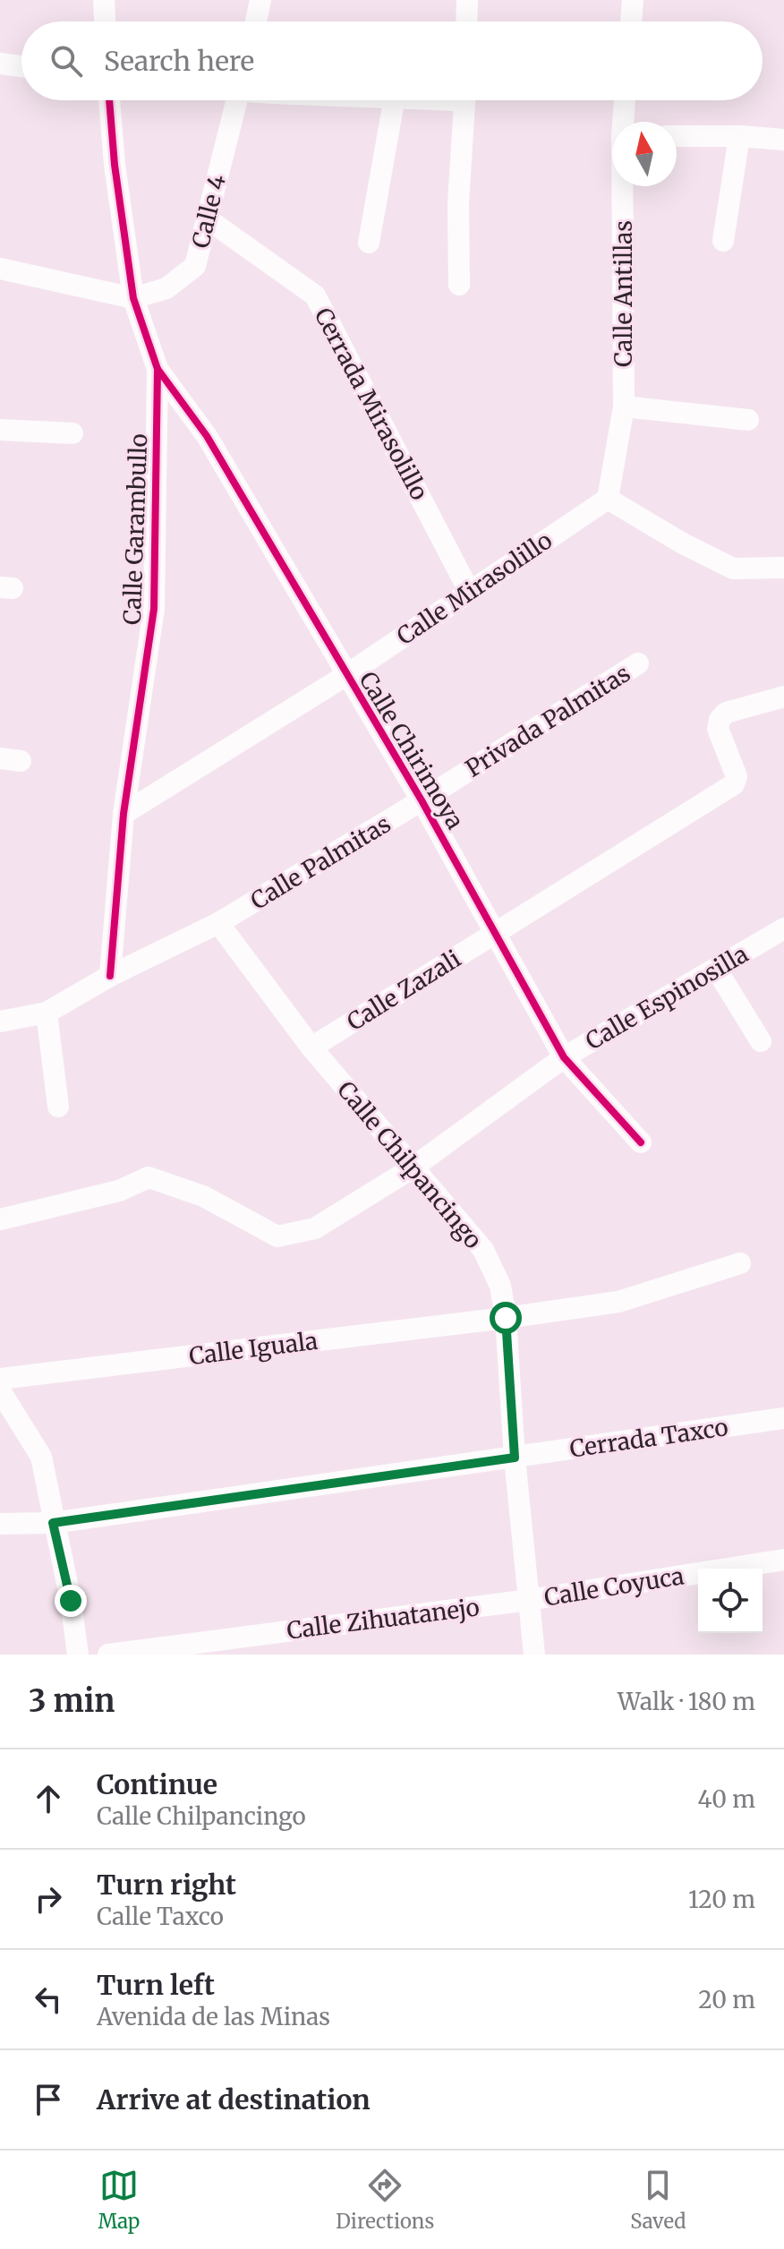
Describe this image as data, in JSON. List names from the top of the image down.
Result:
{
  "streets": {
    "street": [
      "Calle 4",
      "Calle Antillas",
      "Cerrada Mirasolillo",
      "Calle Garambullo",
      "Calle Mirasolillo",
      "Privada Palmitas",
      "Calle Chirimoya",
      "Calle Palmitas",
      "Calle Zazali",
      "Calle Espinosilla",
      "Calle Chilpancingo",
      "Calle Iguala",
      "Cerrada Taxco",
      "Calle Coyuca",
      "Calle Zihuatanejo"
    ]
  },
  "crossings": [
    ["Calle 4", "Cerrada Mirasolillo"],
    ["Calle 4", "Calle Garambullo"],
    ["Calle Antillas", "Calle Mirasolillo"],
    ["Cerrada Mirasolillo", "Calle Mirasolillo"],
    ["Calle Garambullo", "Calle Mirasolillo"],
    ["Calle Garambullo", "Calle Chirimoya"],
    ["Calle Garambullo", "Calle Palmitas"],
    ["Calle Mirasolillo", "Calle Chirimoya"],
    ["Privada Palmitas", "Calle Chirimoya"],
    ["Privada Palmitas", "Calle Palmitas"],
    ["Calle Chirimoya", "Calle Palmitas"],
    ["Calle Chirimoya", "Calle Zazali"],
    ["Calle Chirimoya", "Calle Espinosilla"],
    ["Calle Palmitas", "Calle Chilpancingo"],
    ["Calle Zazali", "Calle Chilpancingo"],
    ["Calle Espinosilla", "Calle Chilpancingo"],
    ["Calle Chilpancingo", "Calle Iguala"],
    ["Calle Chilpancingo", "Cerrada Taxco"],
    ["Calle Chilpancingo", "Calle Coyuca"],
    ["Calle Chilpancingo", "Calle Zihuatanejo"],
    ["Calle Coyuca", "Calle Zihuatanejo"]
  ],
  "north": "top",
  "page": {
    "search": "Search here",
    "heading": ["3 min", "Walk · 180 m"],
    "list": [
      ["Continue", "Calle Chilpancingo", "40 m"],
      ["Turn right", "Calle Taxco", "120 m"],
      ["Turn left", "Avenida de las Minas", "20 m"],
      "Arrive at destination"
    ],
    "nav": ["Map", "Directions", "Saved"]
  }
}
